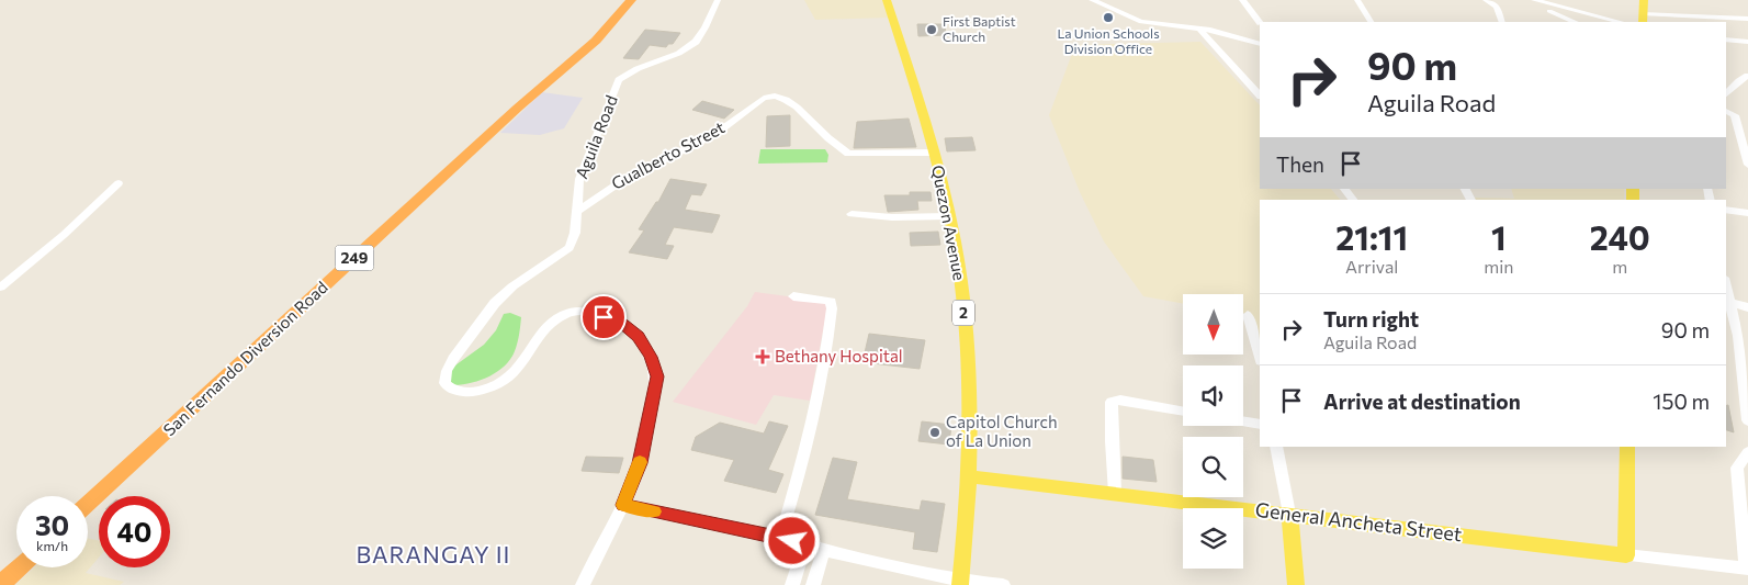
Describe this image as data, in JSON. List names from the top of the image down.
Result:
{
  "streets": {
    "highway": ["249", "San Fernando Diversion Road"],
    "main road": ["Quezon Avenue", "2", "General Ancheta Street"],
    "street": ["Aguila Road", "Gualberto Street"]
  },
  "crossings": [
    ["Aguila Road", "Gualberto Street"],
    ["Gualberto Street", "Quezon Avenue"],
    ["Quezon Avenue", "General Ancheta Street"]
  ],
  "districts": ["BARANGAY II"],
  "places": {
    "other": ["La Union Schools Division Office", "First Baptist Church", "Capitol Church of La Union"],
    "health": ["Bethany Hospital"]
  },
  "north": "bottom",
  "page": {
    "turn": ["90 m", "Aguila Road"],
    "then": "Then",
    "eta": [
      "21:11",
      "Arrival",
      "1",
      "min",
      "240",
      "m"
    ],
    "list": [
      {
        "name": "Turn right",
        "note": "Aguila Road",
        "value": "90 m"
      },
      {
        "name": "Arrive at destination",
        "value": "150 m"
      }
    ],
    "speed": "30 km/h",
    "limit": "40"
  }
}
